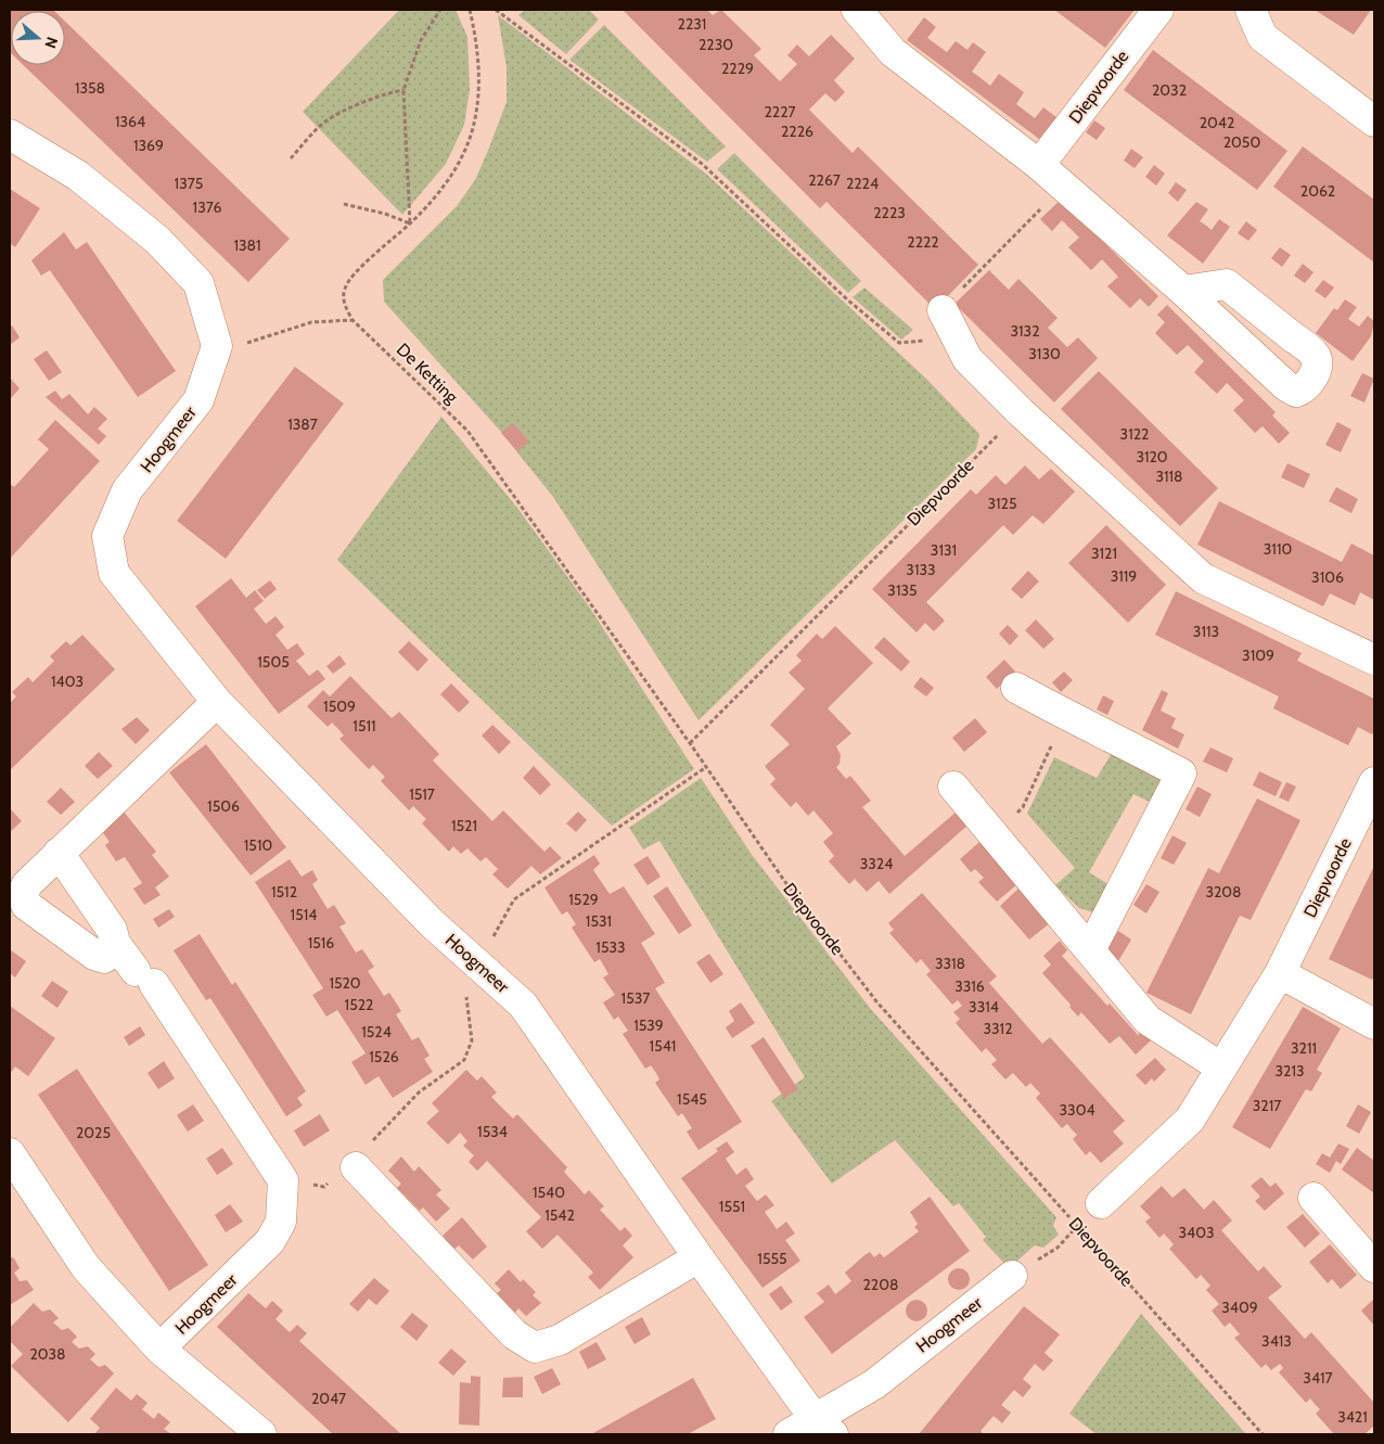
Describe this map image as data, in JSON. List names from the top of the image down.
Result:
{
  "streets": {
    "street": ["Diepvoorde", "Hoogmeer"],
    "path": ["De Ketting"]
  },
  "crossings": [
    ["Diepvoorde", "De Ketting"]
  ],
  "house_numbers": [
    "2231",
    "2230",
    "2229",
    "1358",
    "2032",
    "2227",
    "1364",
    "2042",
    "2226",
    "2050",
    "1369",
    "2267",
    "1375",
    "2224",
    "2062",
    "1376",
    "2223",
    "2222",
    "1381",
    "3132",
    "3130",
    "1387",
    "3122",
    "3120",
    "3118",
    "3125",
    "3110",
    "3131",
    "3121",
    "3133",
    "3119",
    "3106",
    "3135",
    "3113",
    "3109",
    "1505",
    "1403",
    "1509",
    "1511",
    "1517",
    "1506",
    "1521",
    "1510",
    "3324",
    "1512",
    "3208",
    "1529",
    "1514",
    "1531",
    "1516",
    "1533",
    "3318",
    "1520",
    "3316",
    "1537",
    "1522",
    "3314",
    "1539",
    "3312",
    "1524",
    "1541",
    "3211",
    "1526",
    "3213",
    "1545",
    "3217",
    "3304",
    "1534",
    "2025",
    "1540",
    "1551",
    "1542",
    "3403",
    "1555",
    "2208",
    "3409",
    "3413",
    "2038",
    "3417",
    "2047",
    "3421"
  ],
  "north": "right"
}
